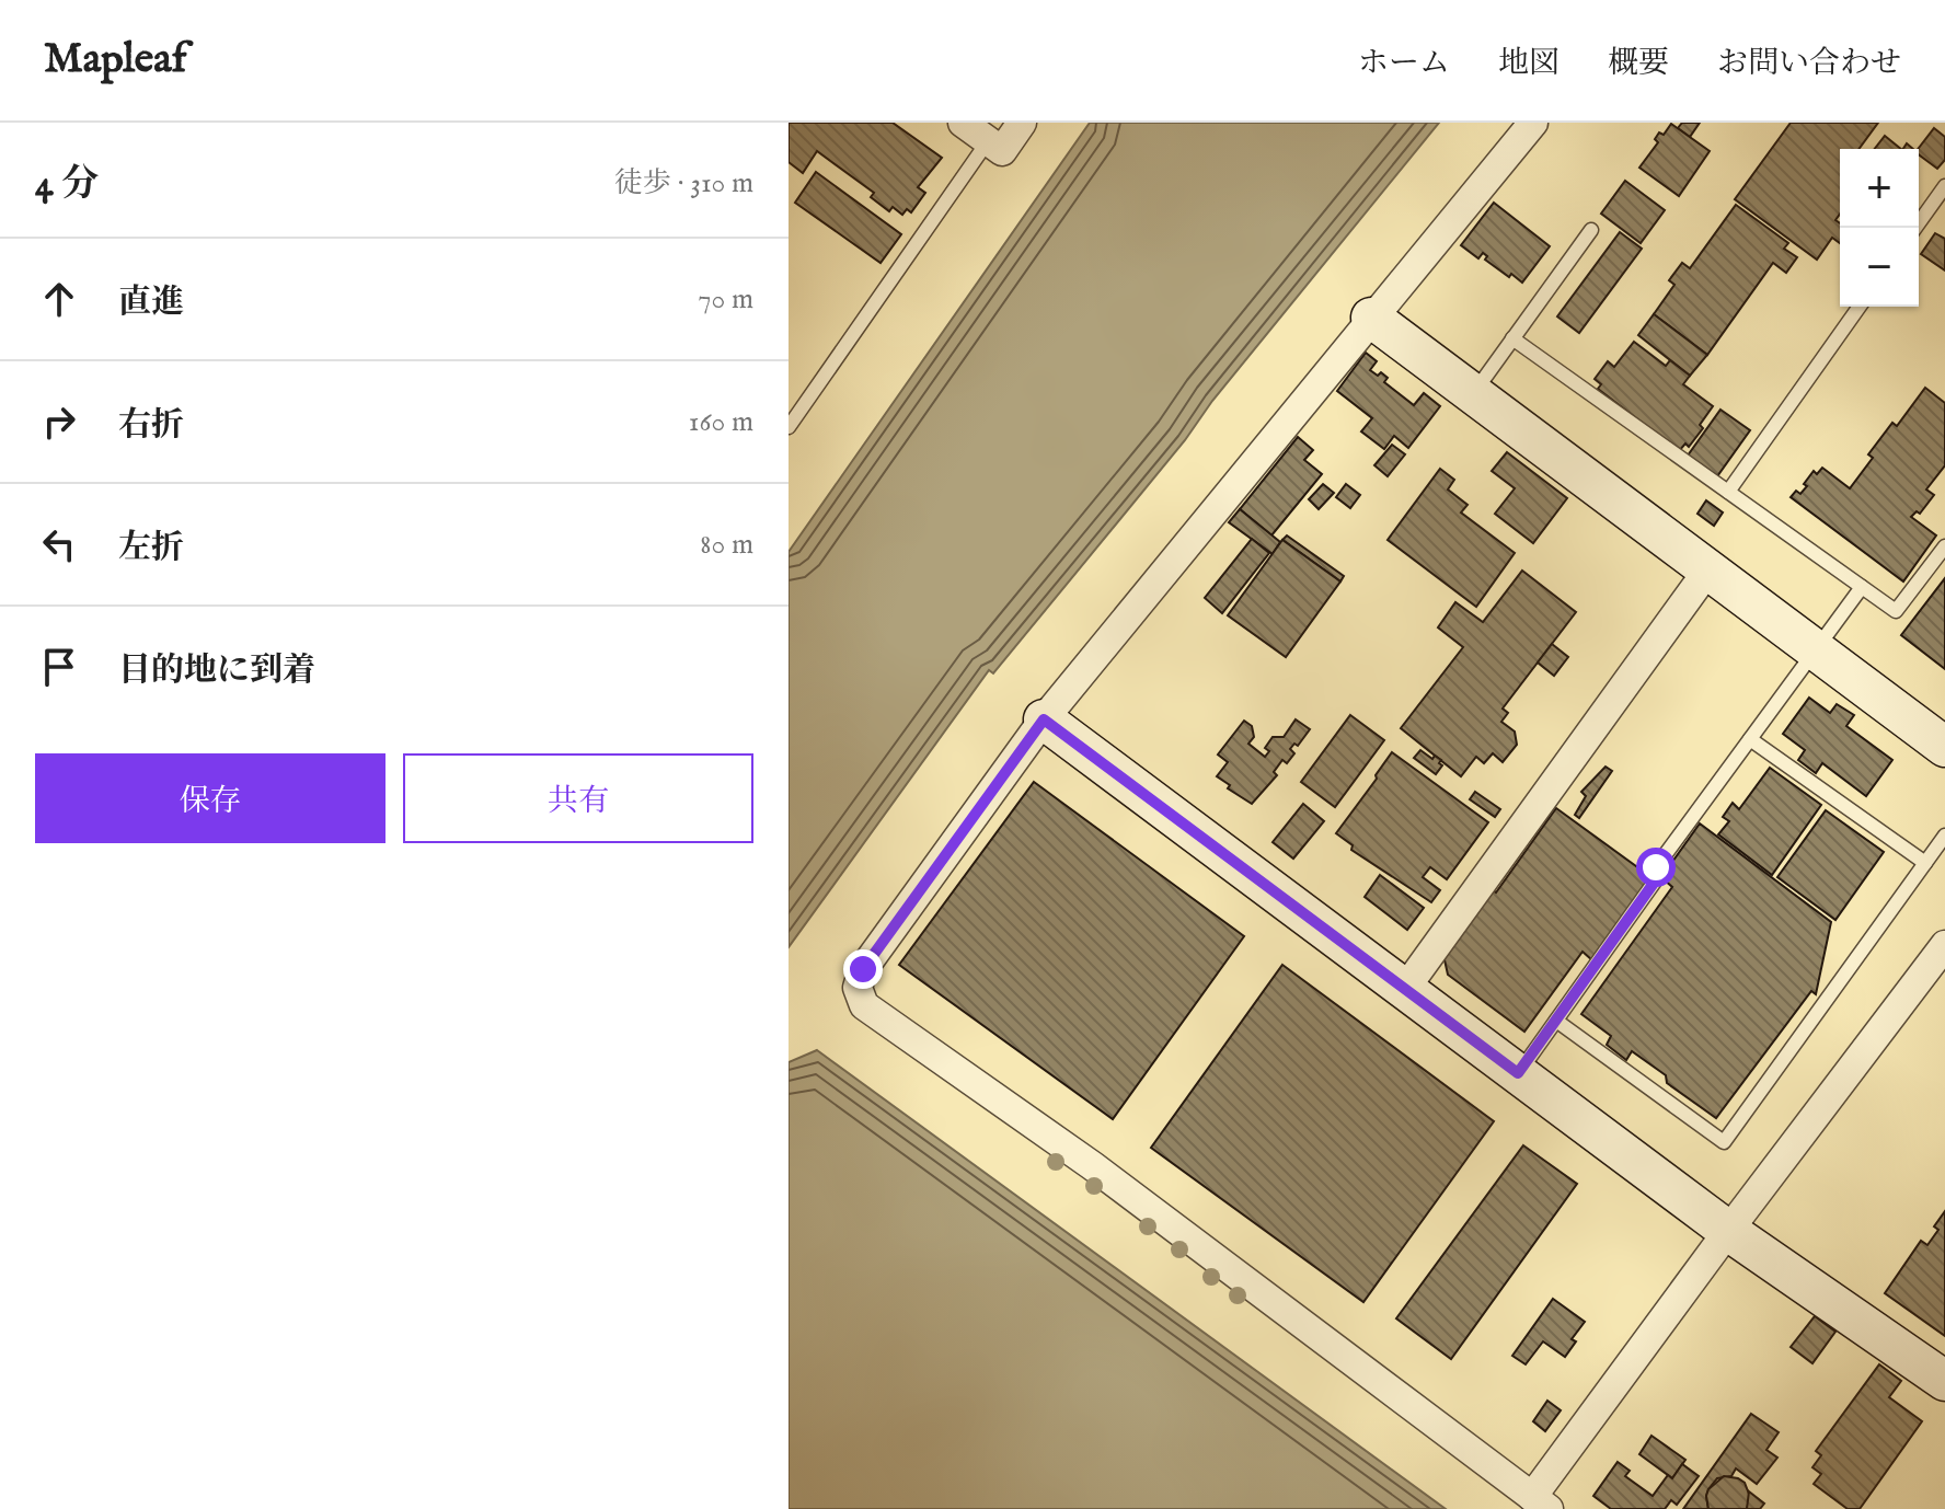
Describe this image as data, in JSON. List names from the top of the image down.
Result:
{
  "page": {
    "header": "Mapleaf",
    "nav": [
      "ホーム",
      "地図",
      "概要",
      "お問い合わせ"
    ],
    "heading": ["4 分", "徒歩 · 310 m"],
    "map_buttons": ["+", "−"],
    "list": [
      ["直進", "70 m"],
      ["右折", "160 m"],
      ["左折", "80 m"],
      "目的地に到着"
    ],
    "buttons": ["保存", "共有"]
  }
}
